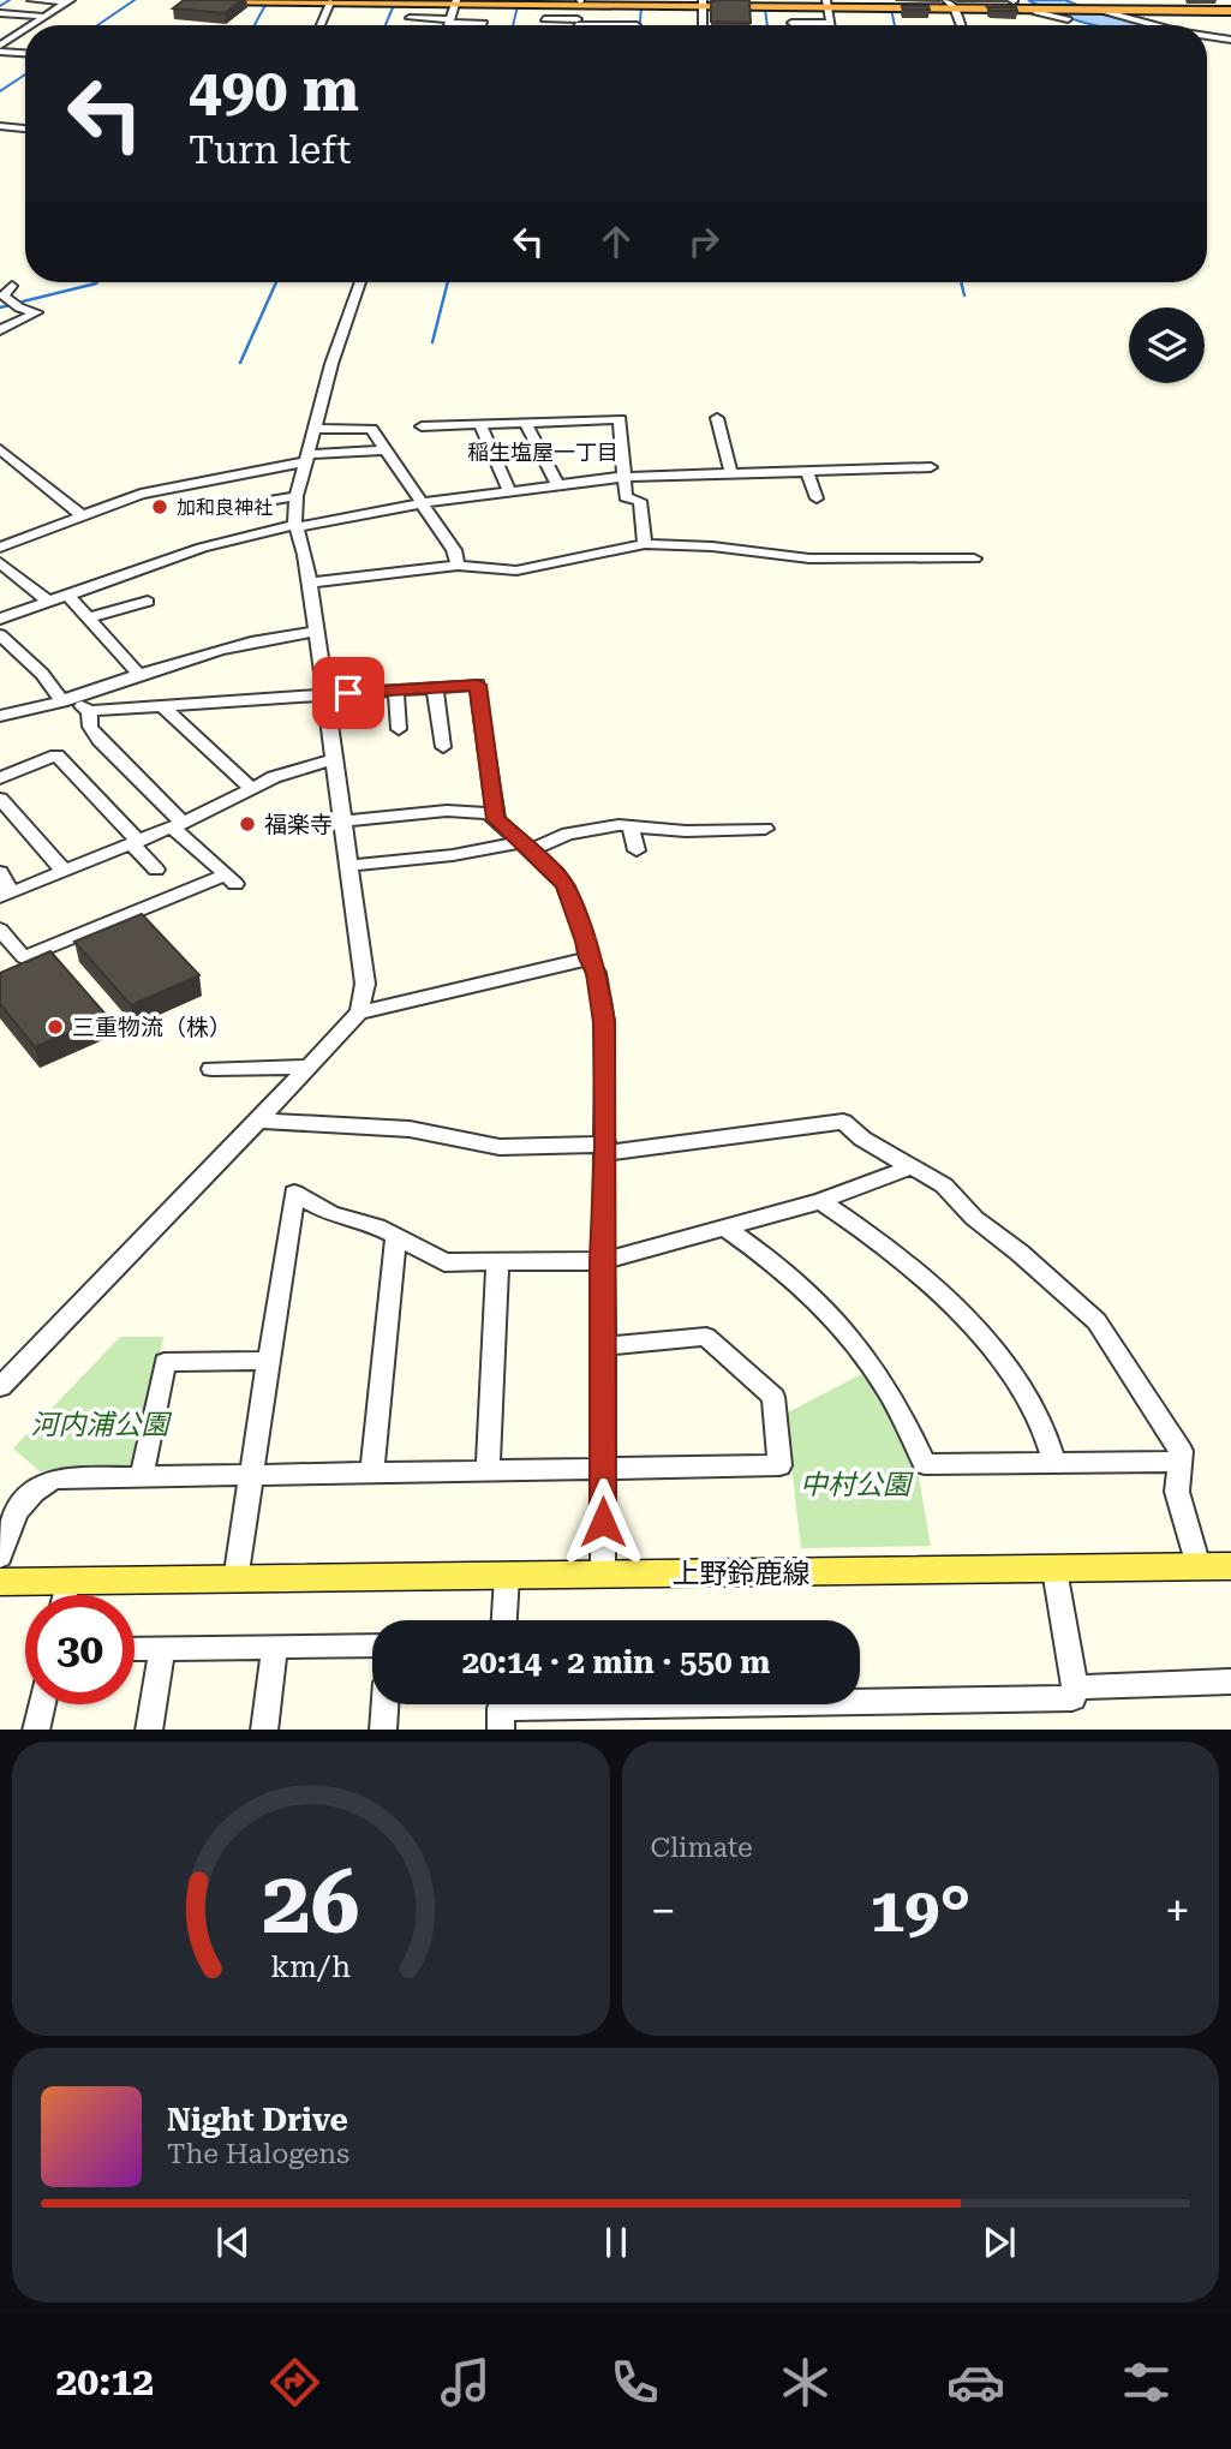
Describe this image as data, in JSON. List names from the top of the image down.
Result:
{
  "streets": {
    "main road": ["上野鈴鹿線"]
  },
  "districts": ["稲生塩屋一丁目"],
  "parks": ["河内浦公園", "中村公園"],
  "places": ["加和良神社", "福楽寺", "三重物流（株）"],
  "page": {
    "turn": ["490 m", "Turn left"],
    "limit": "30",
    "trip": "20:14 · 2 min · 550 m",
    "tile": "Climate",
    "heat": ["−", "19°", "+"],
    "song": ["Night Drive", "The Halogens"],
    "tabs": "20:12",
    "gauge": ["26", "km/h"]
  }
}
